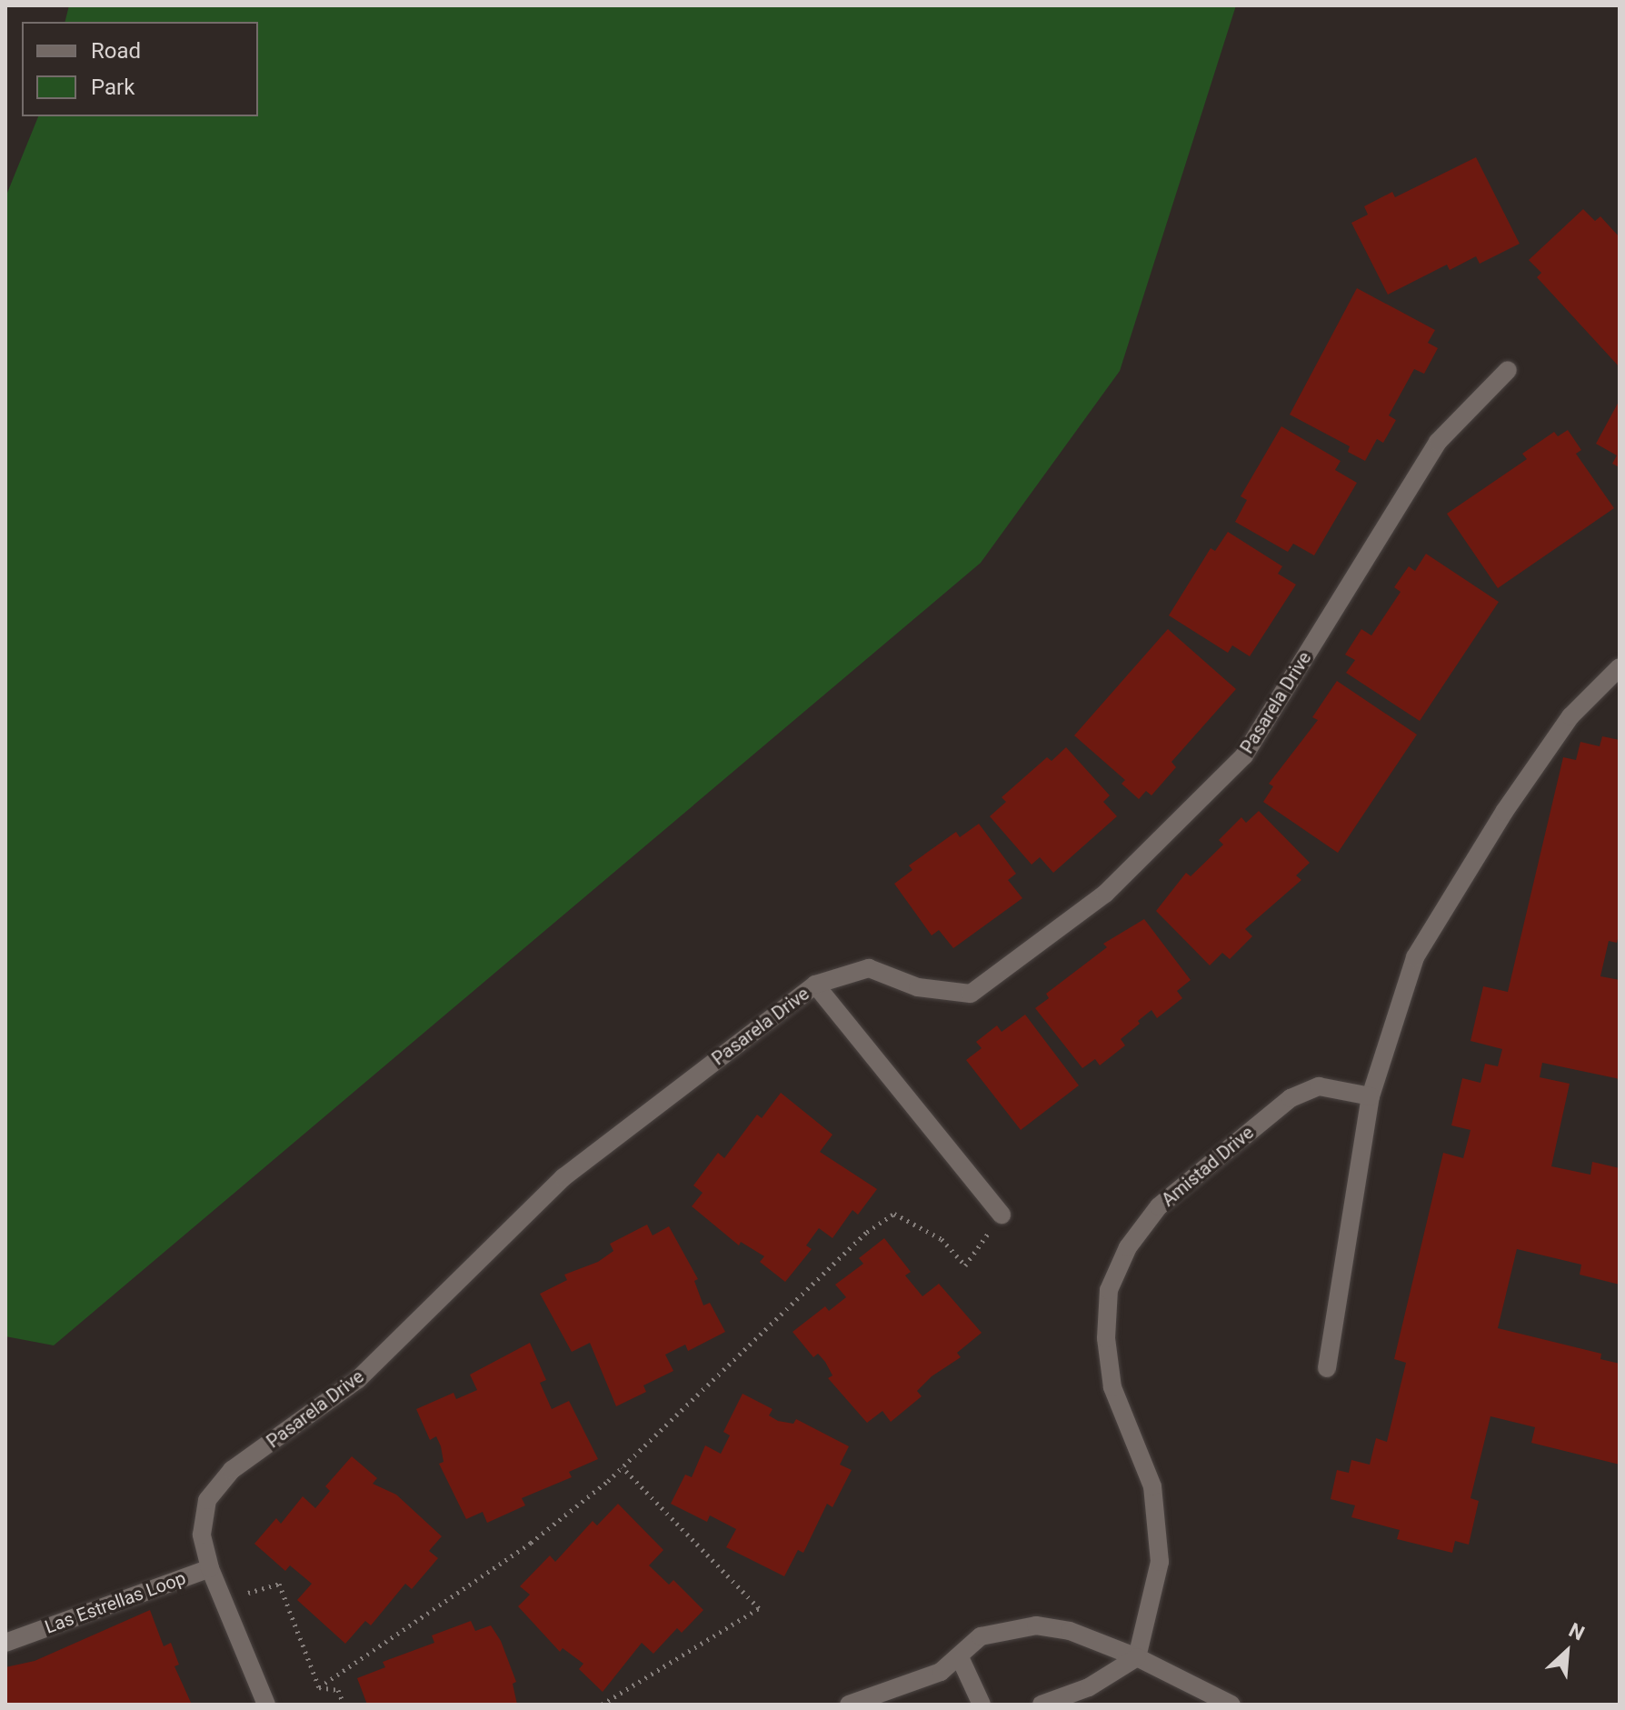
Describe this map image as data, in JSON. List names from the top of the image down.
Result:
{
  "streets": {
    "street": ["Pasarela Drive", "Amistad Drive", "Las Estrellas Loop"]
  },
  "crossings": [
    ["Pasarela Drive", "Las Estrellas Loop"]
  ],
  "legend": ["Road", "Park"],
  "north": "top right"
}
